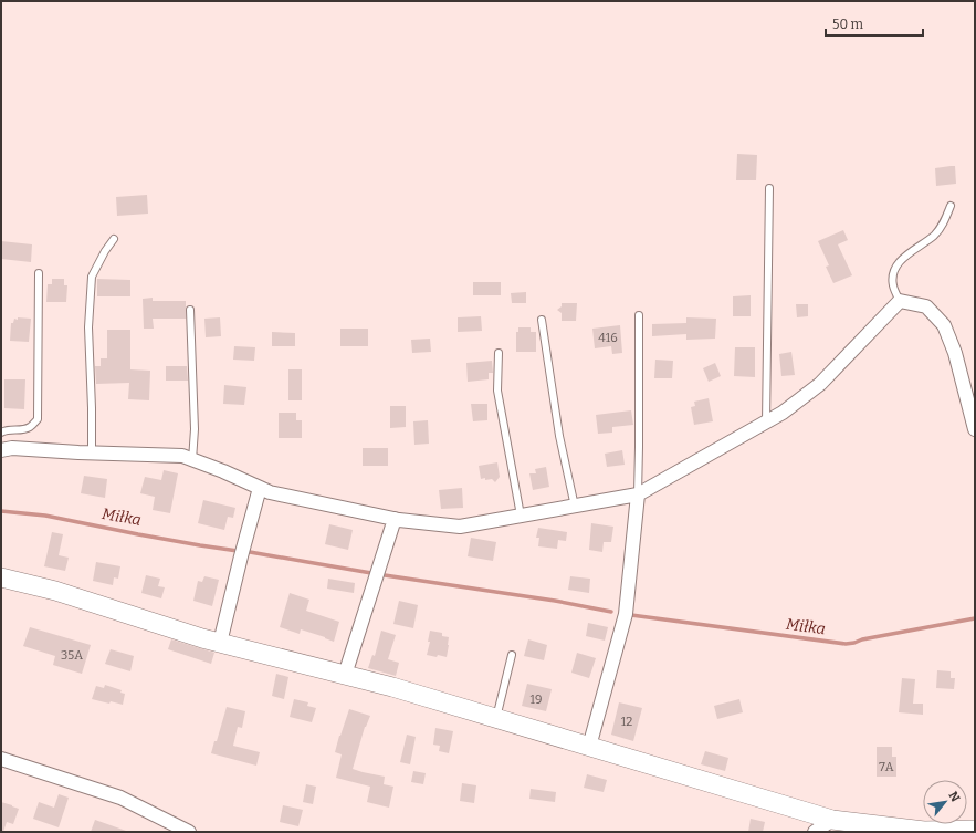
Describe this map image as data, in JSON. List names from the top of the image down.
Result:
{
  "water": ["Miłka"],
  "house_numbers": [
    "416",
    "35A",
    "19",
    "12",
    "7A"
  ],
  "scale_bar": "50 m",
  "north": "top right"
}
